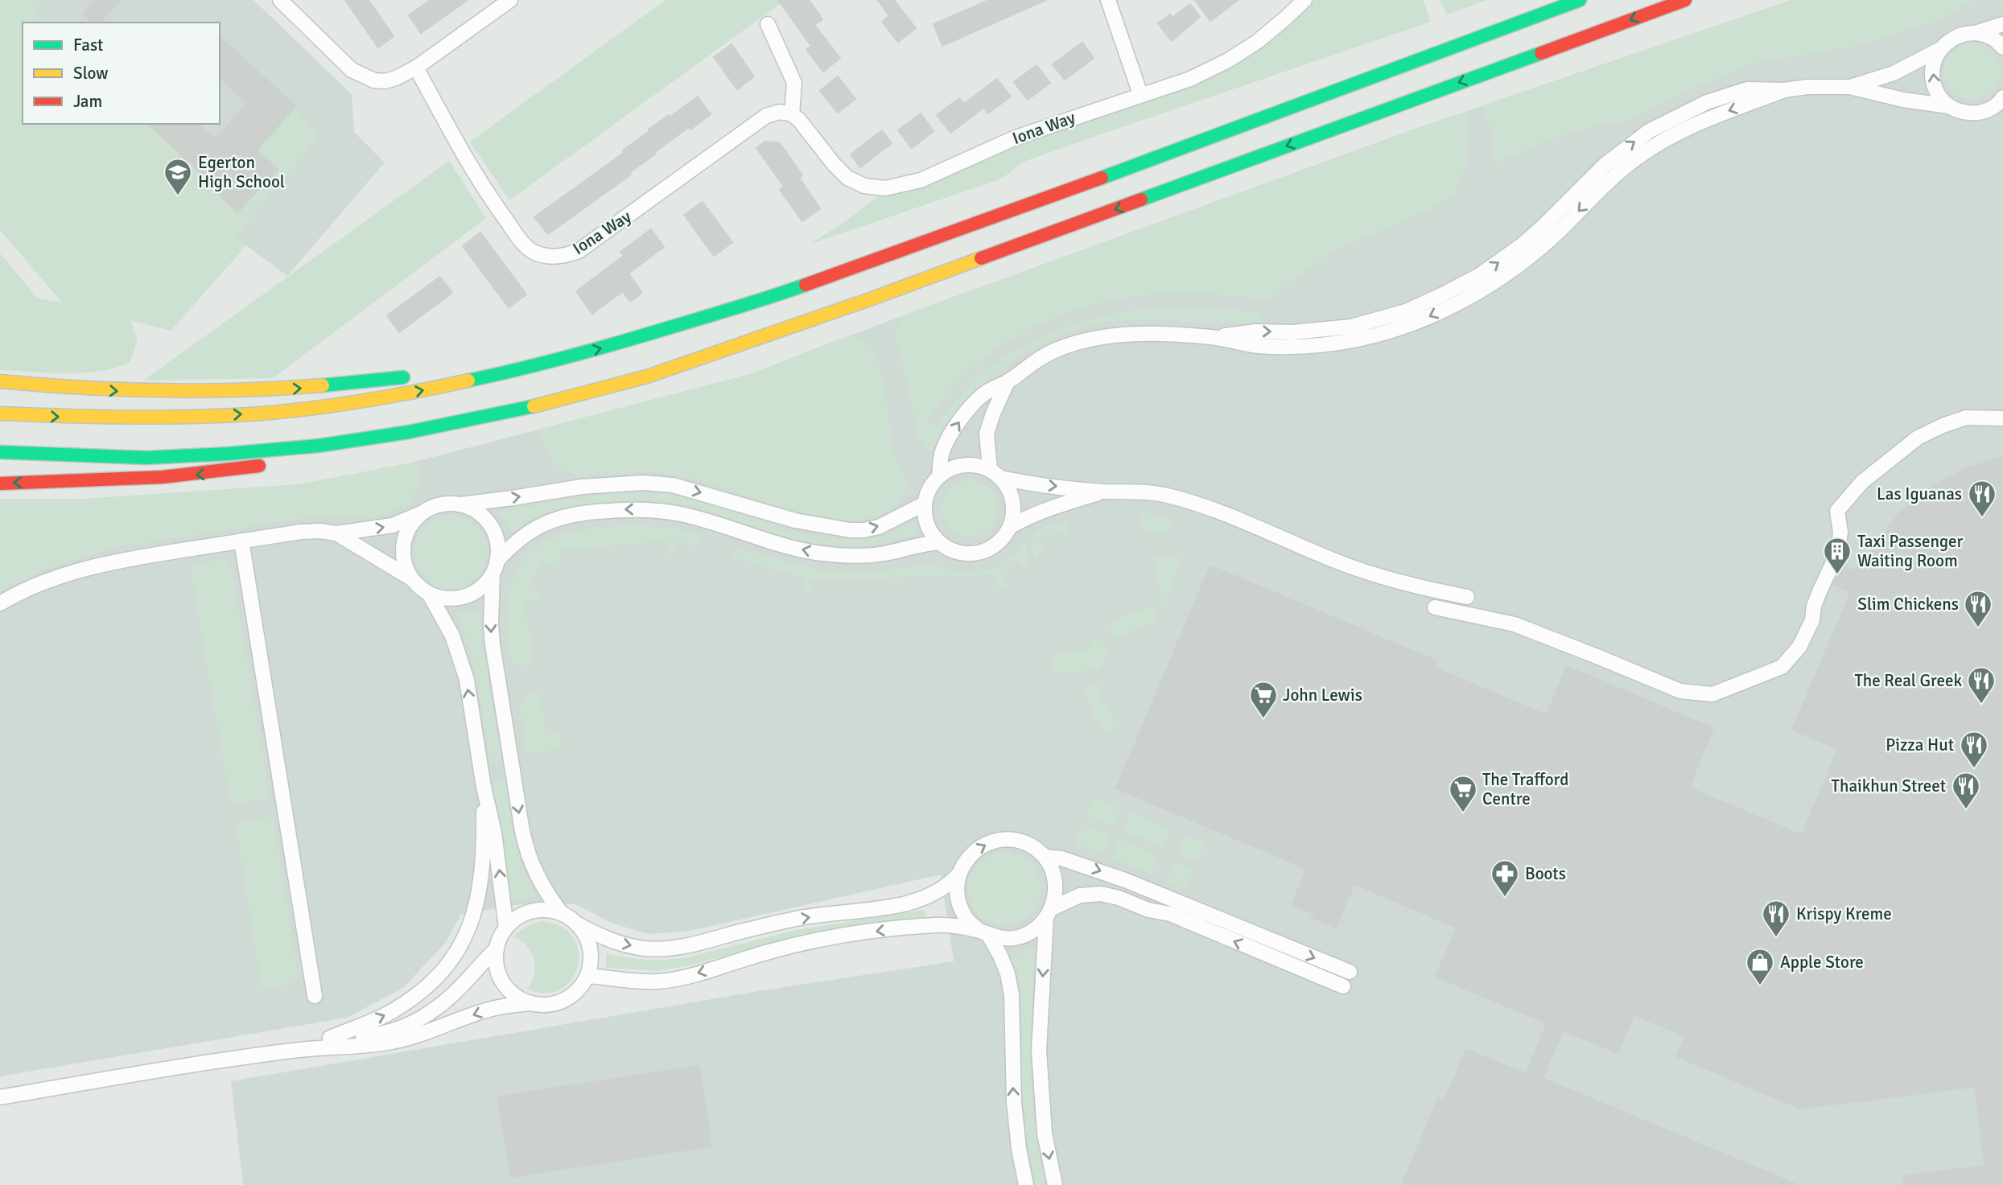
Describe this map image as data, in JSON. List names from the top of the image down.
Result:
{
  "streets": {
    "street": ["Iona Way"]
  },
  "places": {
    "school or university": ["Egerton High School"],
    "restaurant": [
      "Las Iguanas",
      "Slim Chickens",
      "The Real Greek",
      "Pizza Hut",
      "Thaikhun Street",
      "Krispy Kreme"
    ],
    "building": ["Taxi Passenger Waiting Room"],
    "supermarket": ["John Lewis", "The Trafford Centre"],
    "pharmacy": ["Boots"],
    "shop": ["Apple Store"]
  },
  "legend": ["Fast", "Slow", "Jam"]
}
